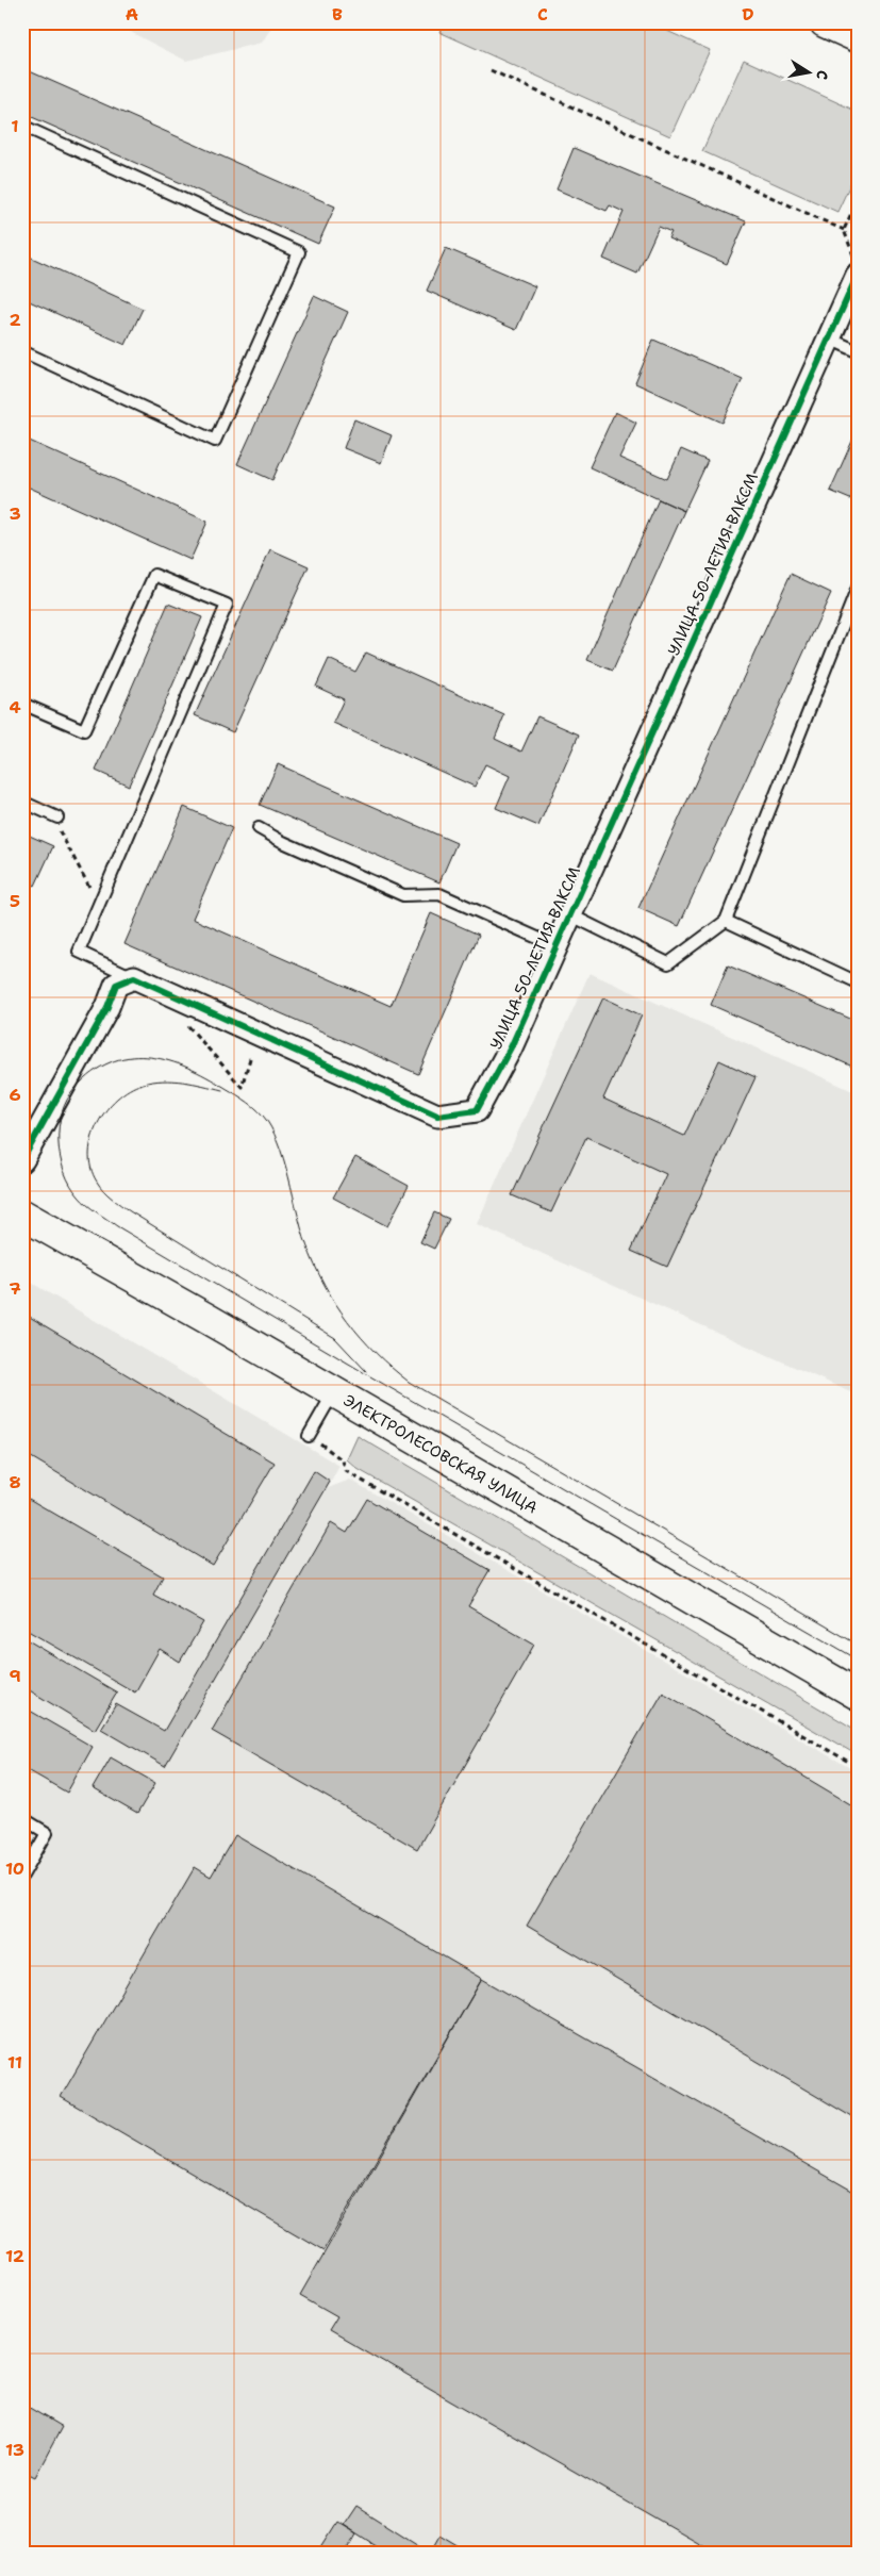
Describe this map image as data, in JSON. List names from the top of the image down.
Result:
{
  "streets": {
    "main road": ["ЭЛЕКТРОЛЕСОВСКАЯ УЛИЦА"],
    "street": ["УЛИЦА 50-ЛЕТИЯ ВЛКСМ"]
  },
  "north": "right",
  "grid": {
    "columns": [
      "A",
      "B",
      "C",
      "D"
    ],
    "rows": [
      "1",
      "2",
      "3",
      "4",
      "5",
      "6",
      "7",
      "8",
      "9",
      "10",
      "11",
      "12",
      "13"
    ]
  }
}
